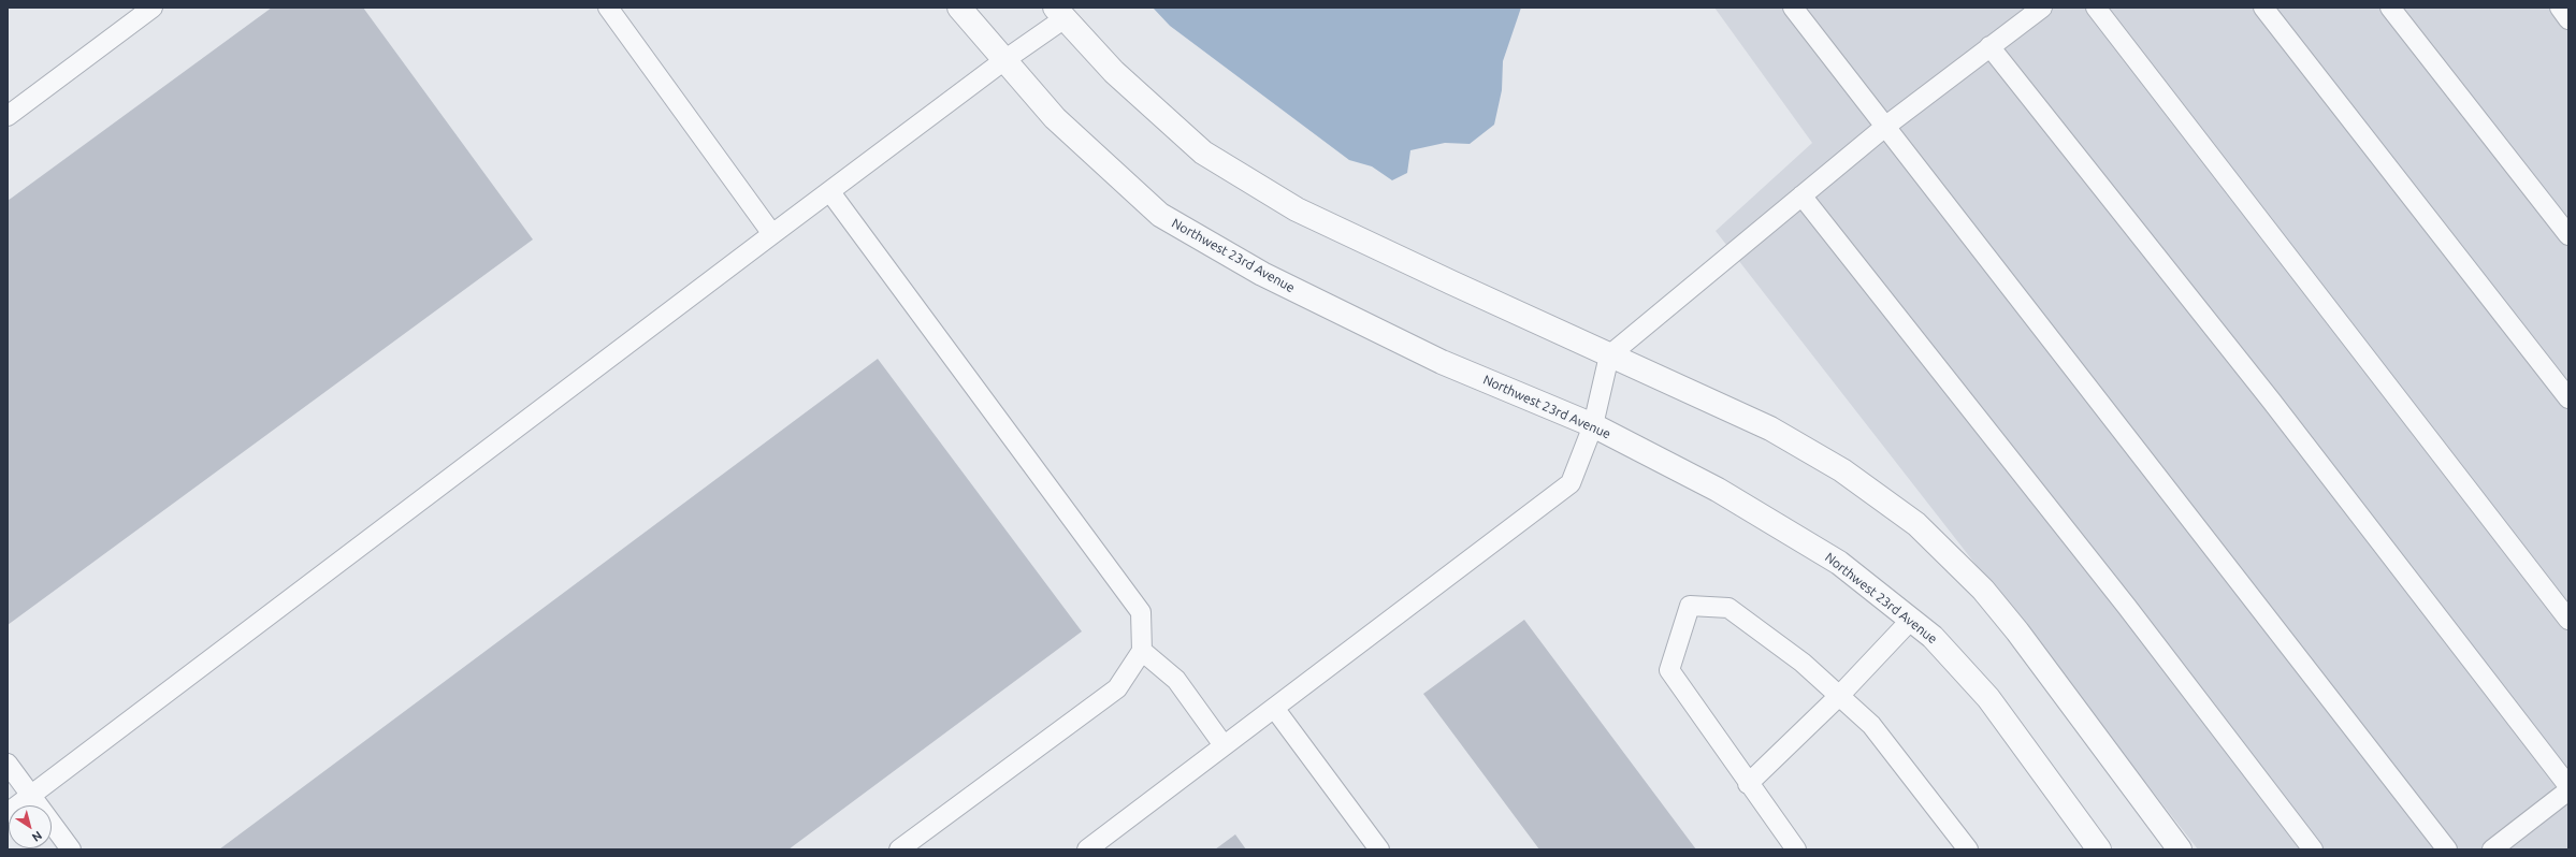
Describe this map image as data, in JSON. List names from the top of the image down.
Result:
{
  "streets": {
    "street": ["Northwest 23rd Avenue"]
  },
  "north": "bottom right"
}
